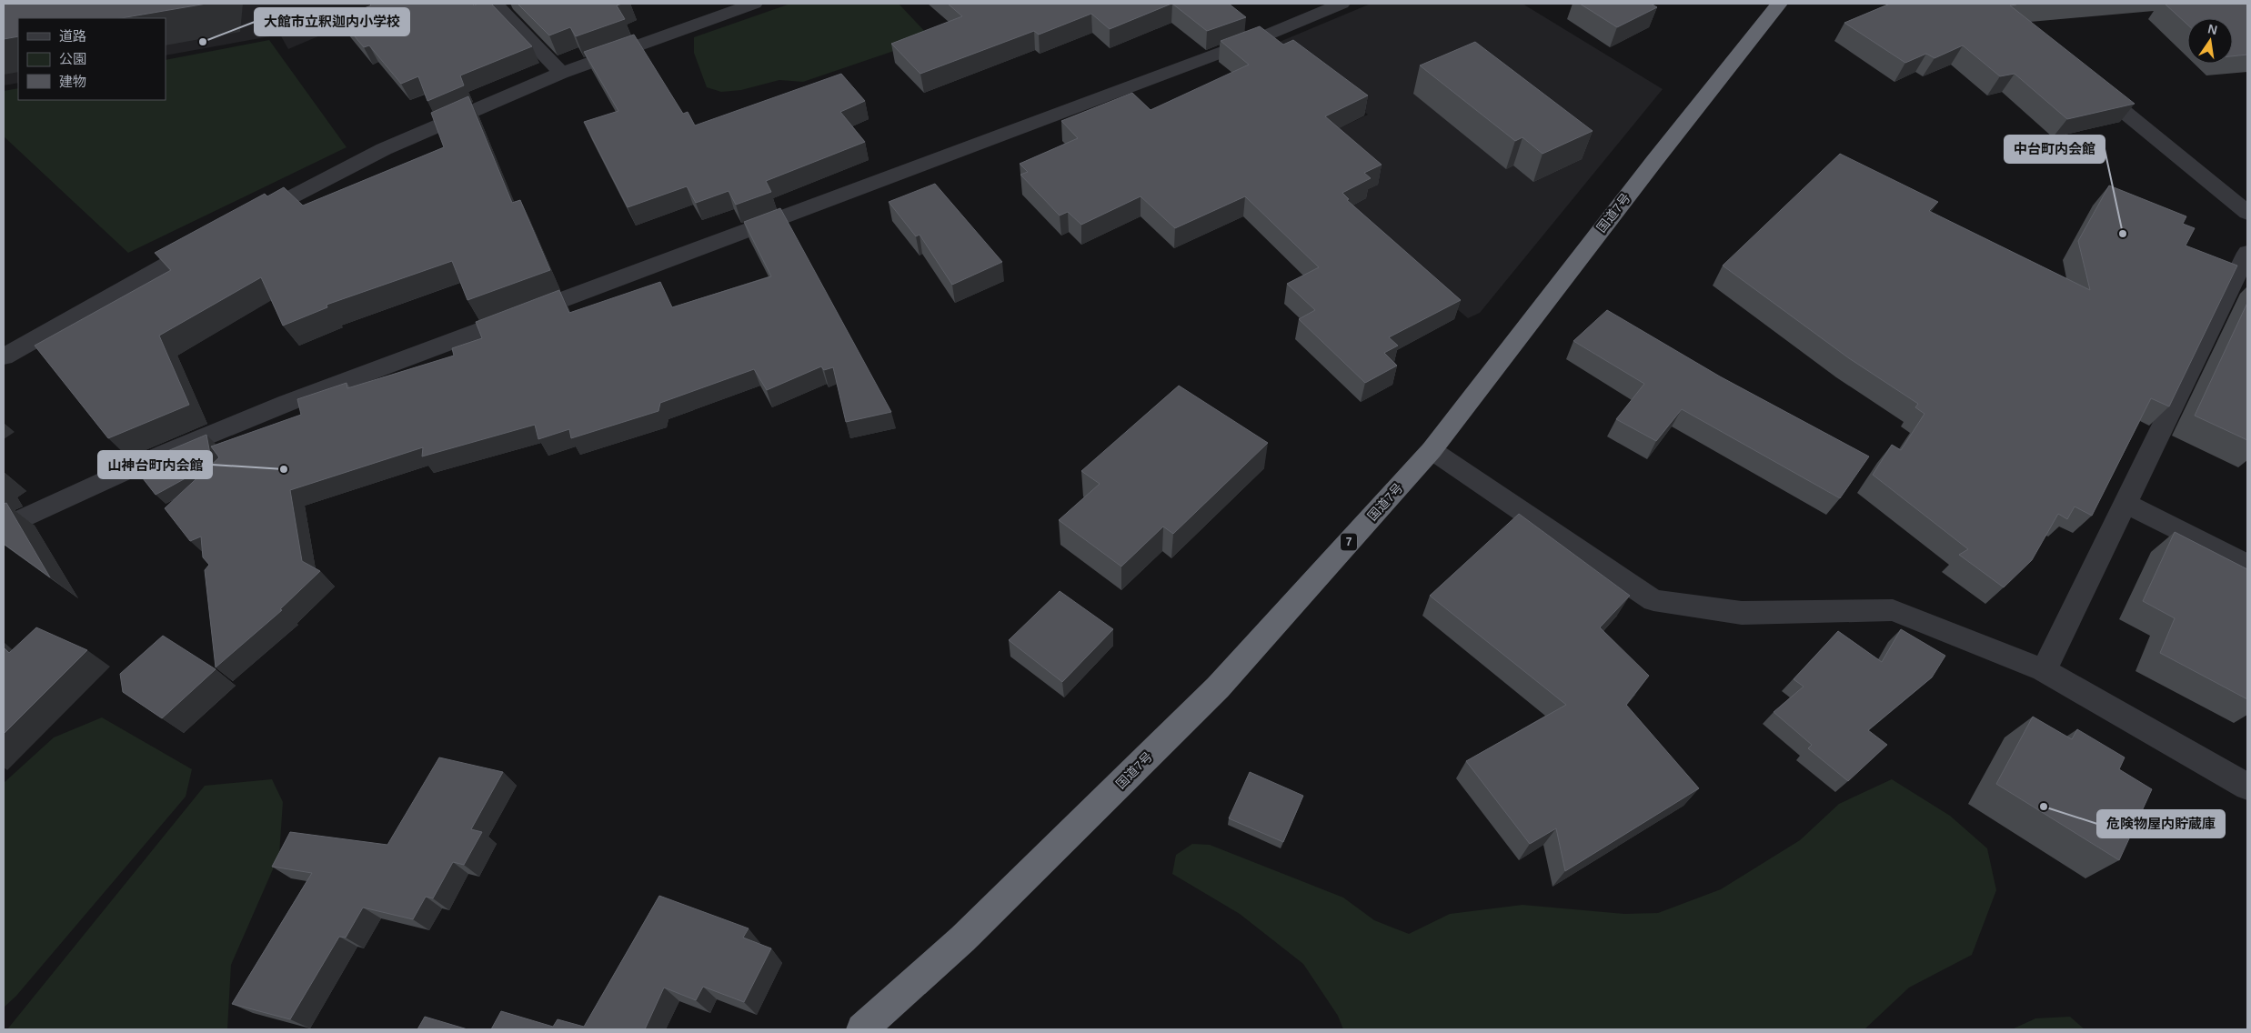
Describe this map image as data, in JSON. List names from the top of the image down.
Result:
{
  "streets": {
    "highway": ["国道7号", "7"]
  },
  "places": [
    "大館市立釈迦内小学校",
    "中台町内会館",
    "山神台町内会館",
    "危険物屋内貯蔵庫"
  ],
  "legend": ["道路", "公園", "建物"],
  "north": "top"
}
